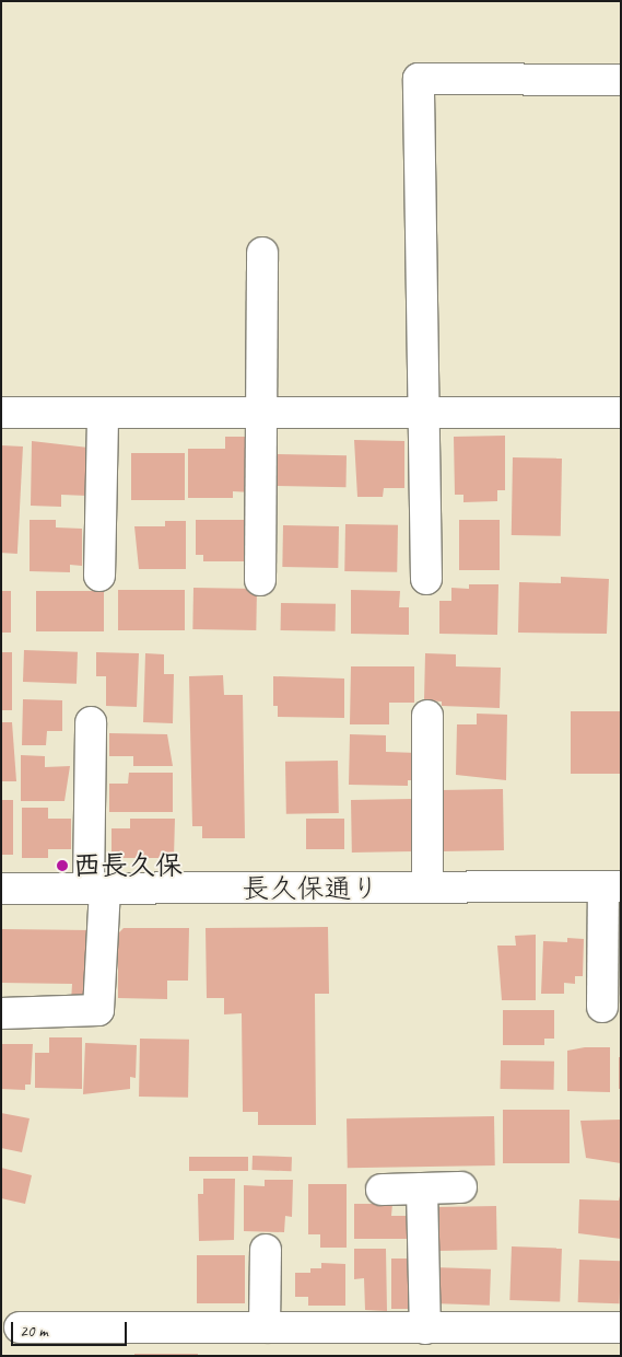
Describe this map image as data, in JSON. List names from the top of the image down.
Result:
{
  "streets": {
    "street": ["長久保通り"]
  },
  "places": ["西長久保"],
  "scale_bar": "20 m"
}
